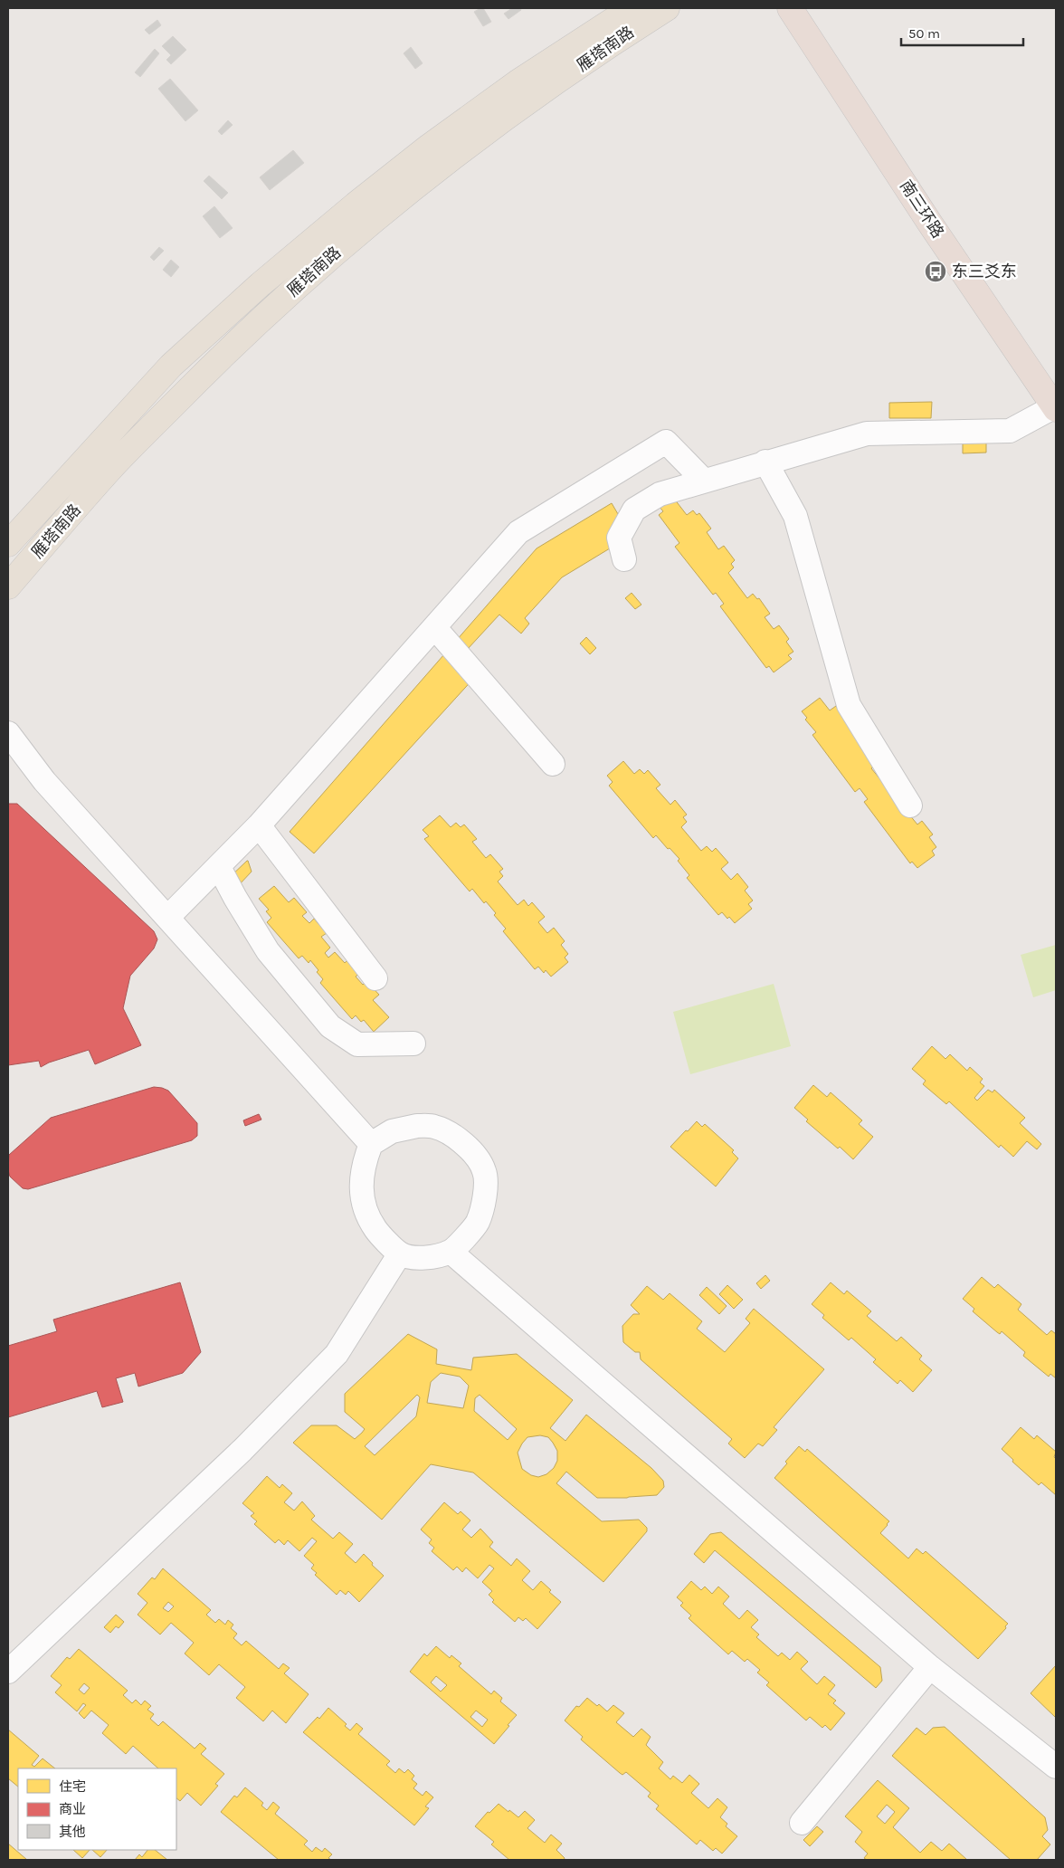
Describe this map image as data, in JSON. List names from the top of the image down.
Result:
{
  "streets": {
    "highway": ["南三环路"],
    "main road": ["雁塔南路"]
  },
  "places": {
    "bus stop": ["东三爻东"]
  },
  "legend": ["住宅", "商业", "其他"],
  "scale_bar": "50 m"
}
